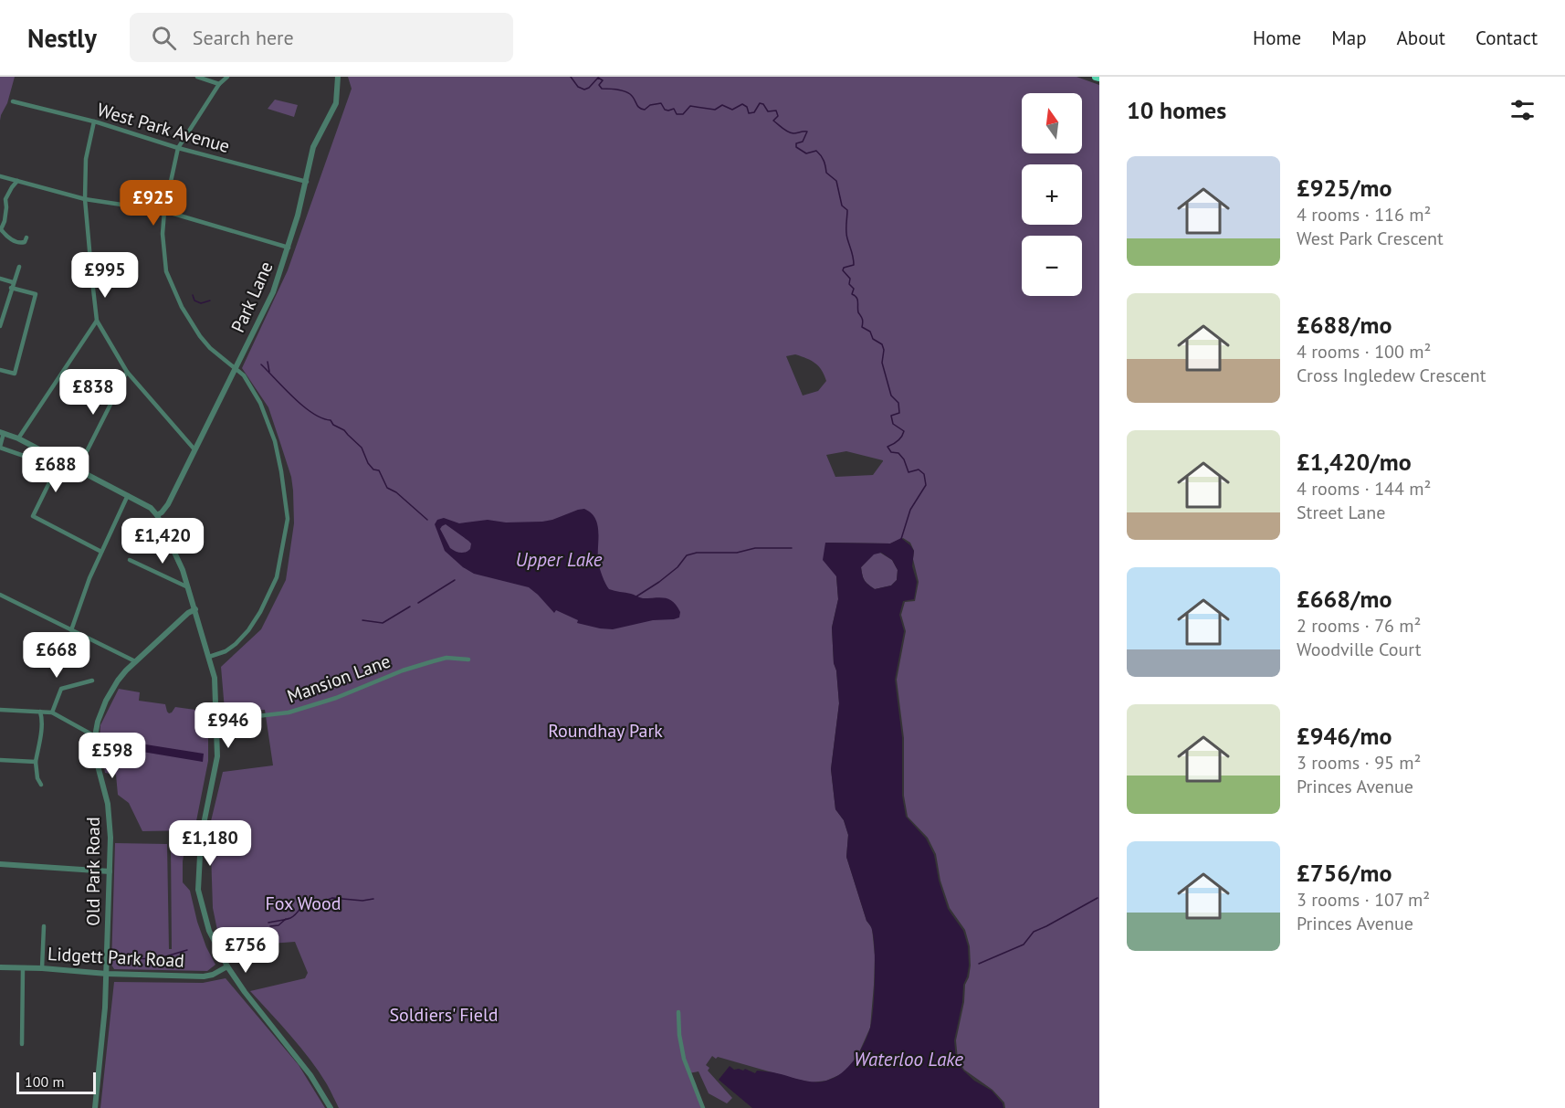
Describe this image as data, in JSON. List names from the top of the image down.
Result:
{
  "streets": {
    "street": [
      "West Park Avenue",
      "Park Lane",
      "Mansion Lane",
      "Old Park Road",
      "Lidgett Park Road"
    ]
  },
  "crossings": [
    ["West Park Avenue", "Park Lane"],
    ["Old Park Road", "Lidgett Park Road"]
  ],
  "water": ["Upper Lake", "Waterloo Lake"],
  "parks": ["Roundhay Park", "Fox Wood", "Soldiers' Field"],
  "scale_bar": "100 m",
  "north": "top",
  "page": {
    "header": "Nestly",
    "search": "Search here",
    "nav": [
      "Home",
      "Map",
      "About",
      "Contact"
    ],
    "heading": "10 homes",
    "map_buttons": ["+", "−"],
    "list": [
      {
        "name": "£925/mo",
        "note": "4 rooms · 116 m² · West Park Crescent"
      },
      {
        "name": "£688/mo",
        "note": "4 rooms · 100 m² · Cross Ingledew Crescent"
      },
      {
        "name": "£1,420/mo",
        "note": "4 rooms · 144 m² · Street Lane"
      },
      {
        "name": "£668/mo",
        "note": "2 rooms · 76 m² · Woodville Court"
      },
      {
        "name": "£946/mo",
        "note": "3 rooms · 95 m² · Princes Avenue"
      },
      {
        "name": "£756/mo",
        "note": "3 rooms · 107 m² · Princes Avenue"
      }
    ],
    "price": [
      "£925",
      "£995",
      "£838",
      "£688",
      "£1,420",
      "£668",
      "£946",
      "£598",
      "£1,180",
      "£756"
    ],
    "scale": "100 m"
  }
}
